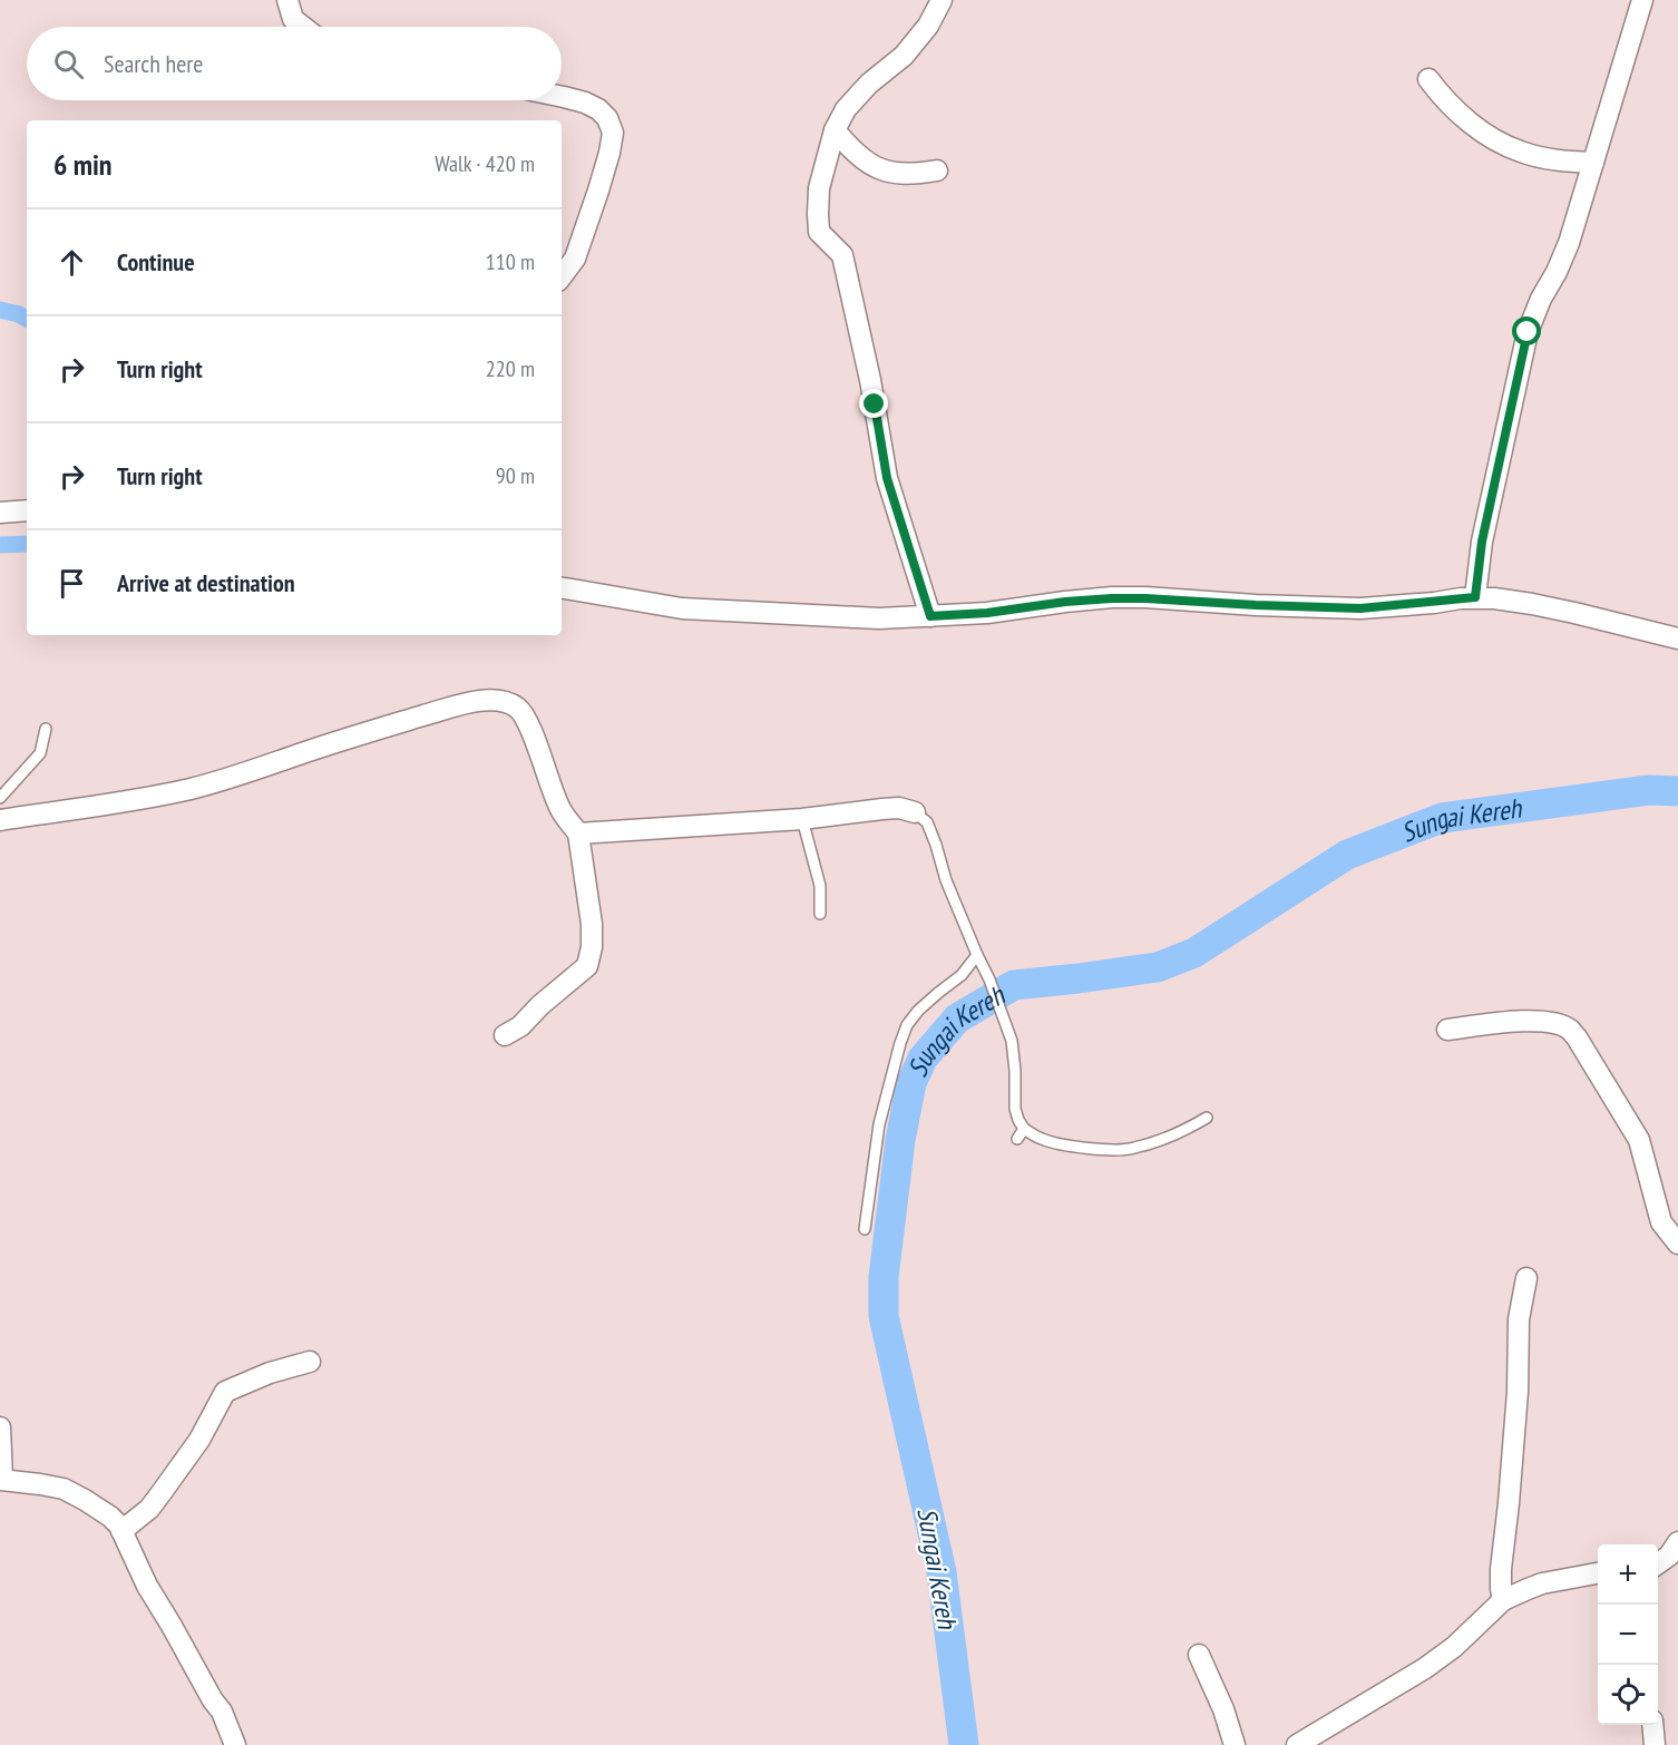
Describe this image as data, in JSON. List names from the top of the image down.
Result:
{
  "water": ["Sungai Kereh"],
  "page": {
    "search": "Search here",
    "heading": ["6 min", "Walk · 420 m"],
    "list": [
      ["Continue", "110 m"],
      ["Turn right", "220 m"],
      ["Turn right", "90 m"],
      "Arrive at destination"
    ],
    "map_buttons": ["+", "−"]
  }
}
